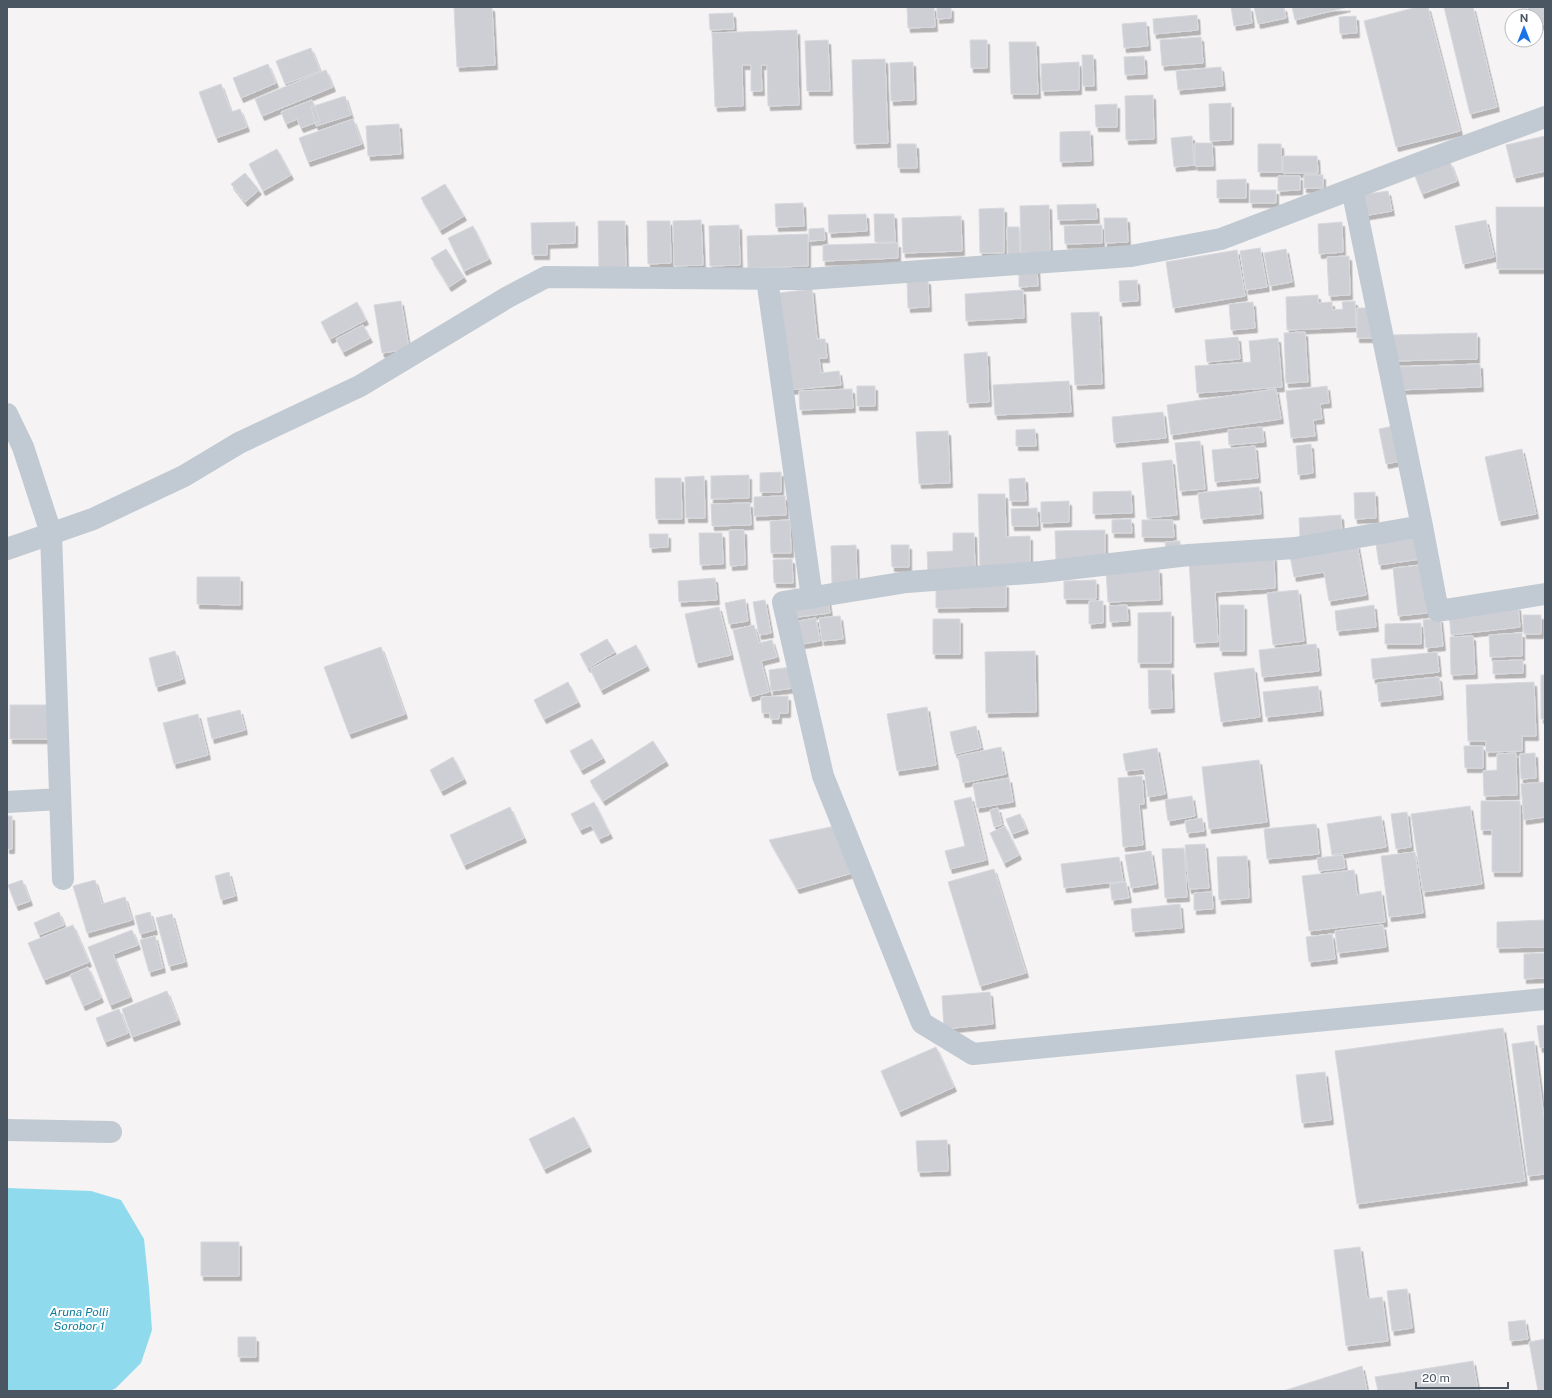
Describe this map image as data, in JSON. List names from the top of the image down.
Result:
{
  "water": ["Aruna Polli Sorobor 1"],
  "scale_bar": "20 m",
  "north": "top"
}
